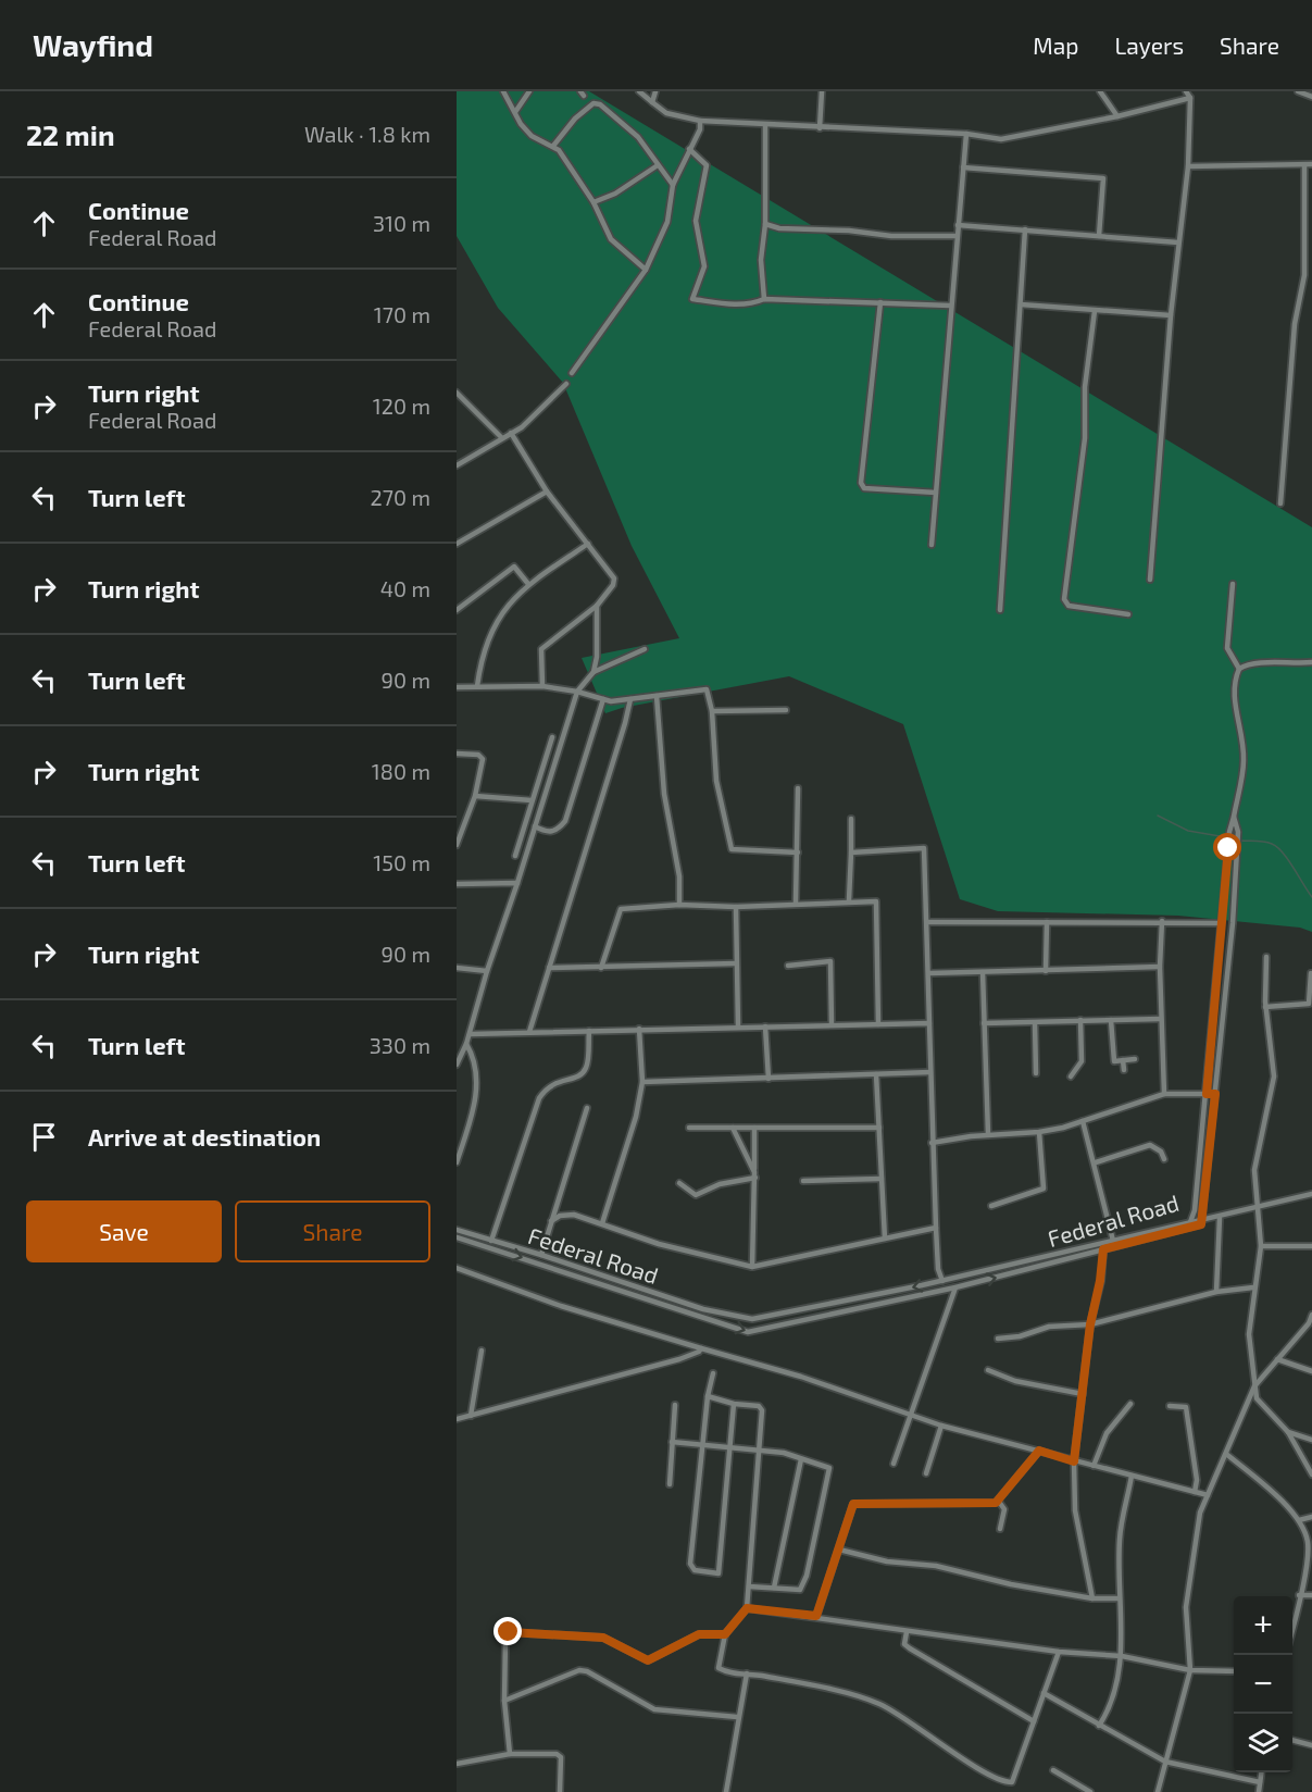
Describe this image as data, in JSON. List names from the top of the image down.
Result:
{
  "streets": {
    "street": ["Federal Road"]
  },
  "page": {
    "header": "Wayfind",
    "nav": ["Map", "Layers", "Share"],
    "heading": ["22 min", "Walk · 1.8 km"],
    "list": [
      ["Continue", "Federal Road", "310 m"],
      ["Continue", "Federal Road", "170 m"],
      ["Turn right", "Federal Road", "120 m"],
      ["Turn left", "270 m"],
      ["Turn right", "40 m"],
      ["Turn left", "90 m"],
      ["Turn right", "180 m"],
      ["Turn left", "150 m"],
      ["Turn right", "90 m"],
      ["Turn left", "330 m"],
      "Arrive at destination"
    ],
    "buttons": ["Save", "Share"],
    "map_buttons": ["+", "−"]
  }
}
